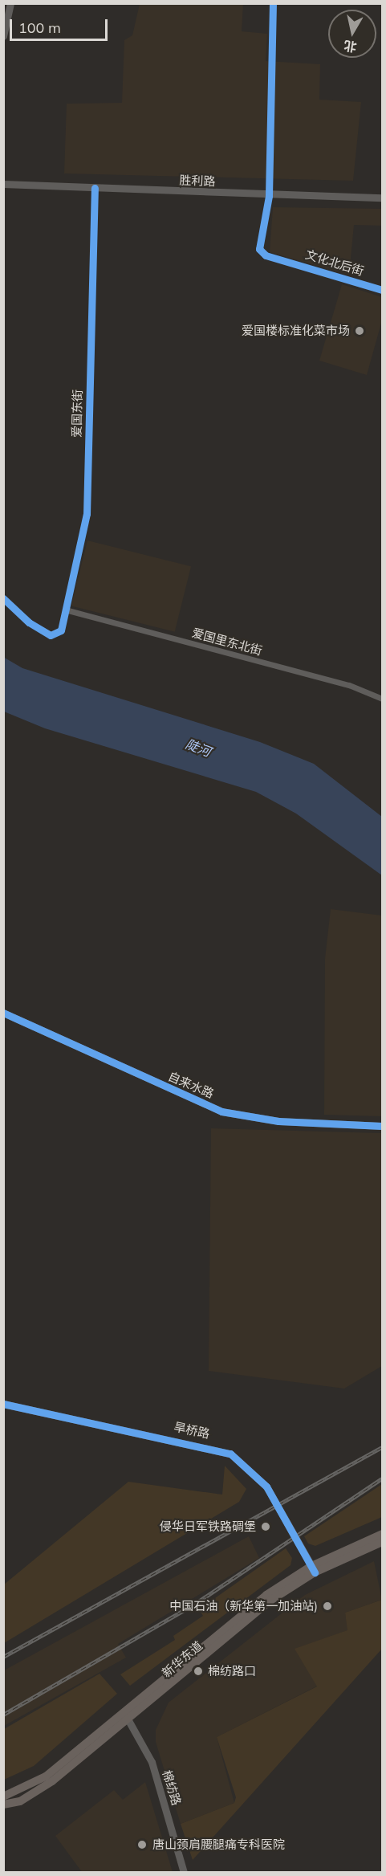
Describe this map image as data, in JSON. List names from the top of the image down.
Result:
{
  "streets": {
    "main road": ["新华东道"],
    "street": [
      "胜利路",
      "文化北后街",
      "爱国东街",
      "爱国里东北街",
      "自来水路",
      "旱桥路",
      "棉纺路"
    ]
  },
  "crossings": [
    ["胜利路", "文化北后街"],
    ["胜利路", "爱国东街"],
    ["爱国东街", "爱国里东北街"],
    ["旱桥路", "新华东道"],
    ["新华东道", "棉纺路"]
  ],
  "water": ["陡河"],
  "places": [
    "爱国楼标准化菜市场",
    "侵华日军铁路碉堡",
    "中国石油（新华第一加油站)",
    "棉纺路口",
    "唐山颈肩腰腿痛专科医院"
  ],
  "scale_bar": "100 m",
  "north": "bottom"
}
